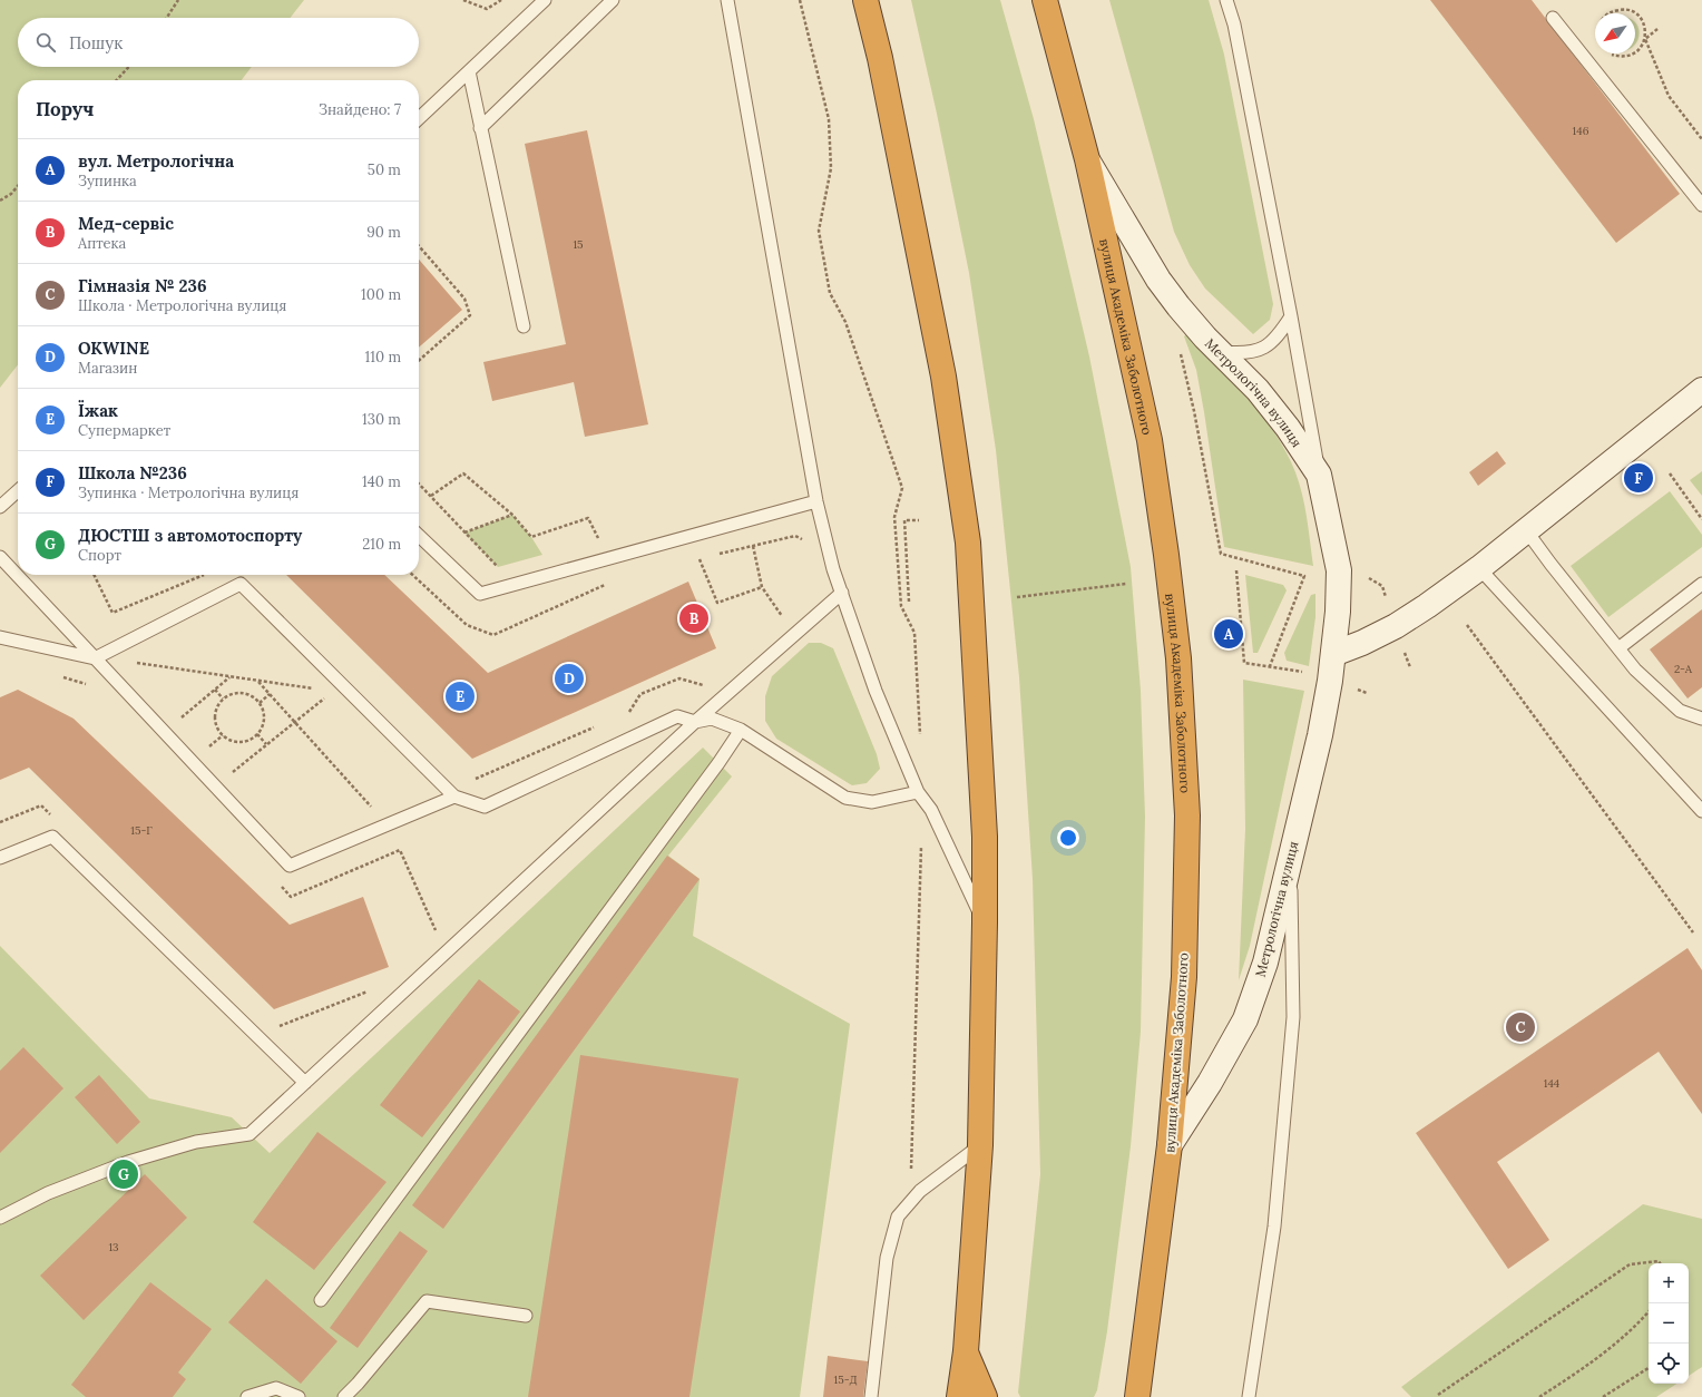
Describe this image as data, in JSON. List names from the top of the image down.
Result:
{
  "streets": {
    "highway": ["вулиця Академіка Заболотного"],
    "street": ["Метрологічна вулиця"]
  },
  "crossings": [
    ["вулиця Академіка Заболотного", "Метрологічна вулиця"]
  ],
  "house_numbers": [
    "146",
    "15",
    "2-А",
    "15-Г",
    "144",
    "13",
    "15-Д"
  ],
  "north": "bottom left",
  "page": {
    "search": "Пошук",
    "heading": ["Поруч", "Знайдено: 7"],
    "list": [
      {
        "mark": "A",
        "name": "вул. Метрологічна",
        "note": "Зупинка",
        "value": "50 m"
      },
      {
        "mark": "B",
        "name": "Мед-сервіс",
        "note": "Аптека",
        "value": "90 m"
      },
      {
        "mark": "C",
        "name": "Гімназія № 236",
        "note": "Школа · Метрологічна вулиця",
        "value": "100 m"
      },
      {
        "mark": "D",
        "name": "OKWINE",
        "note": "Магазин",
        "value": "110 m"
      },
      {
        "mark": "E",
        "name": "Їжак",
        "note": "Супермаркет",
        "value": "130 m"
      },
      {
        "mark": "F",
        "name": "Школа №236",
        "note": "Зупинка · Метрологічна вулиця",
        "value": "140 m"
      },
      {
        "mark": "G",
        "name": "ДЮСТШ з автомотоспорту",
        "note": "Спорт",
        "value": "210 m"
      }
    ],
    "pins": [
      "F",
      "B",
      "A",
      "D",
      "E",
      "C",
      "G"
    ],
    "map_buttons": ["+", "−"]
  }
}
